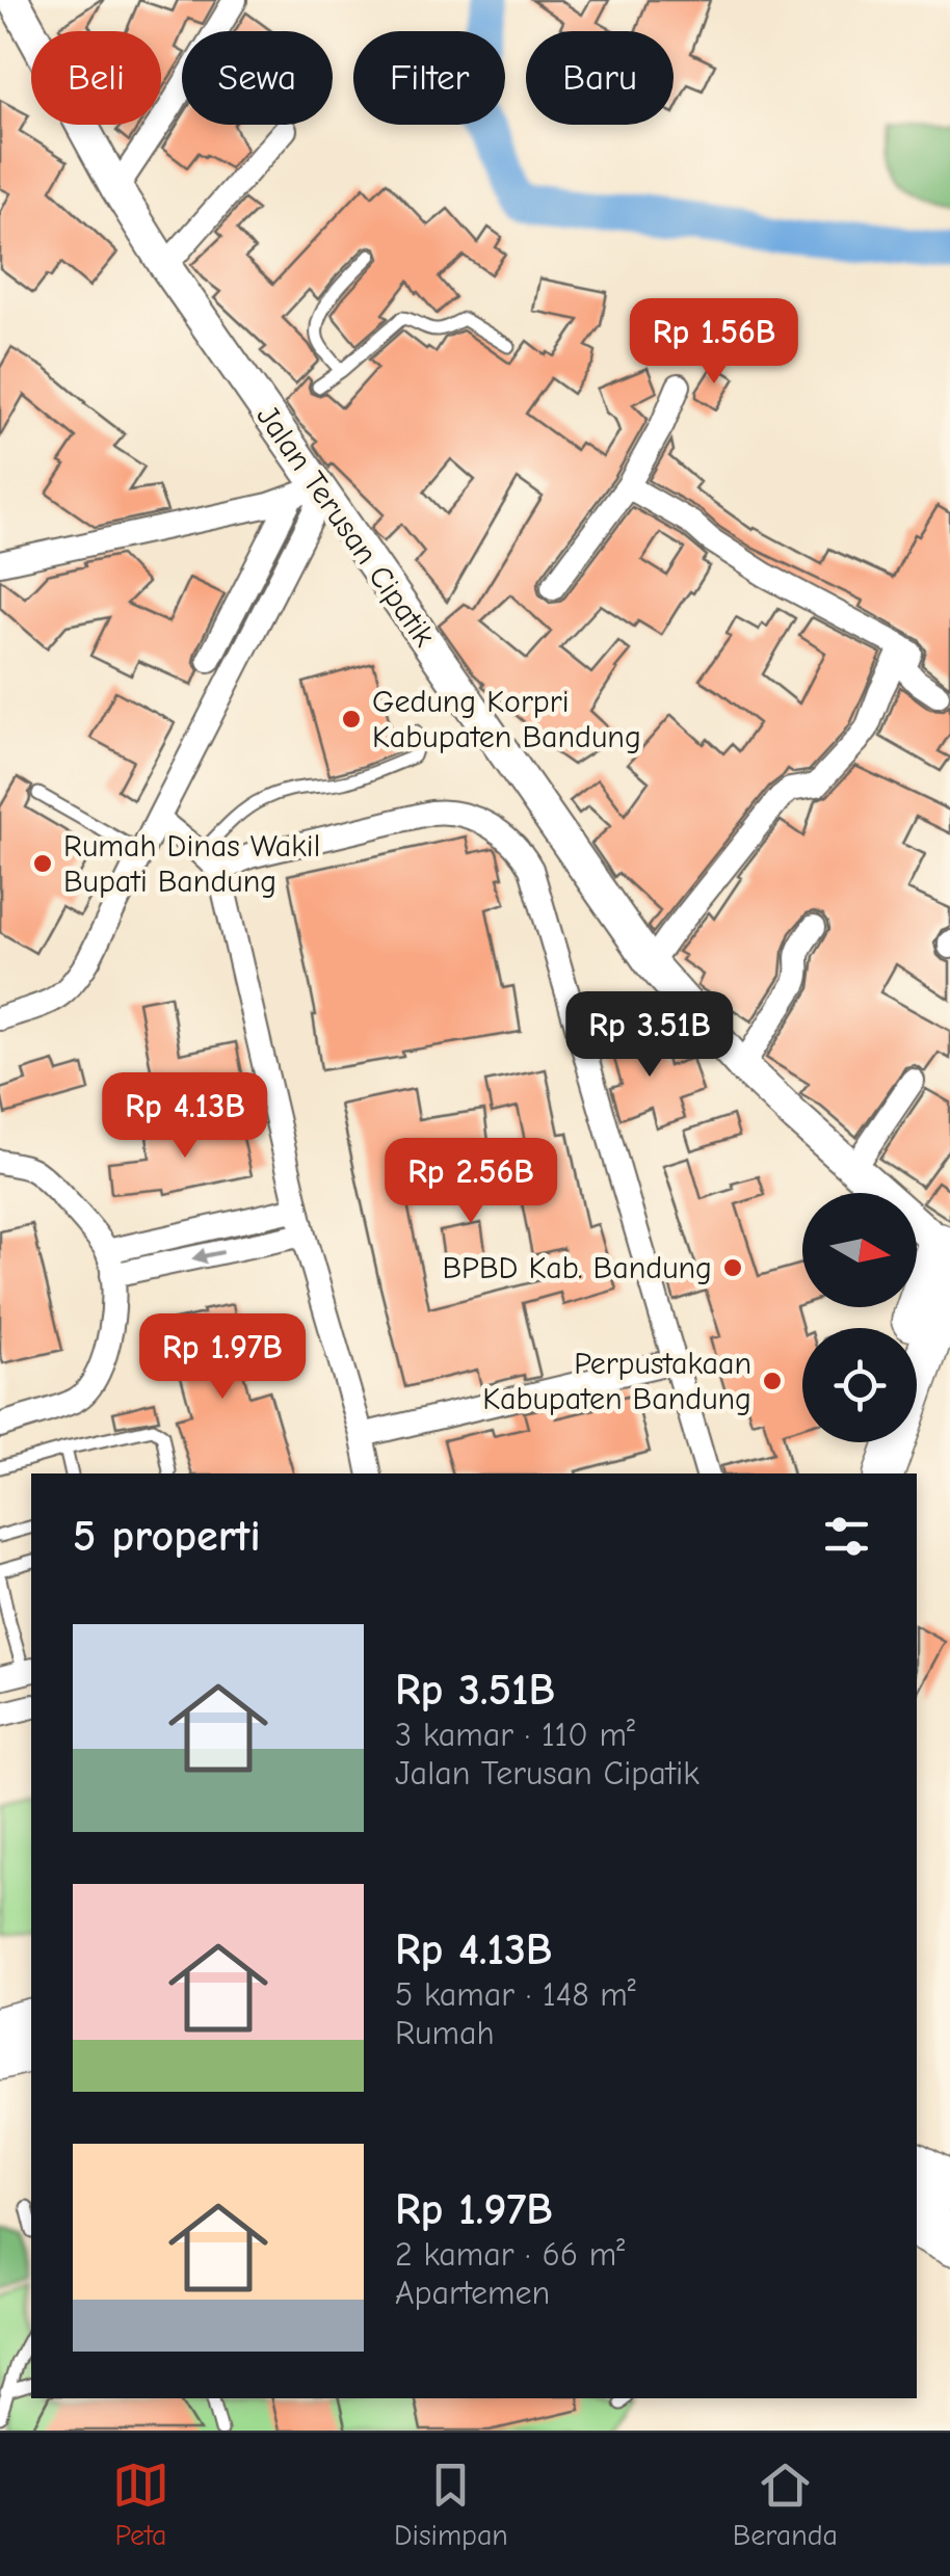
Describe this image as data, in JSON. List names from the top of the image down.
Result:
{
  "streets": {
    "main road": ["Jalan Terusan Cipatik"]
  },
  "places": [
    "Gedung Korpri Kabupaten Bandung",
    "Rumah Dinas Wakil Bupati Bandung",
    "BPBD Kab. Bandung",
    "Perpustakaan Kabupaten Bandung"
  ],
  "north": "right",
  "page": {
    "chip": [
      "Beli",
      "Sewa",
      "Filter",
      "Baru"
    ],
    "price": [
      "Rp 1.56B",
      "Rp 3.51B",
      "Rp 4.13B",
      "Rp 2.56B",
      "Rp 1.97B"
    ],
    "heading": "5 properti",
    "list": [
      {
        "name": "Rp 3.51B",
        "note": "3 kamar · 110 m² · Jalan Terusan Cipatik"
      },
      {
        "name": "Rp 4.13B",
        "note": "5 kamar · 148 m² · Rumah"
      },
      {
        "name": "Rp 1.97B",
        "note": "2 kamar · 66 m² · Apartemen"
      }
    ],
    "tabs": ["Peta", "Disimpan", "Beranda"]
  }
}
